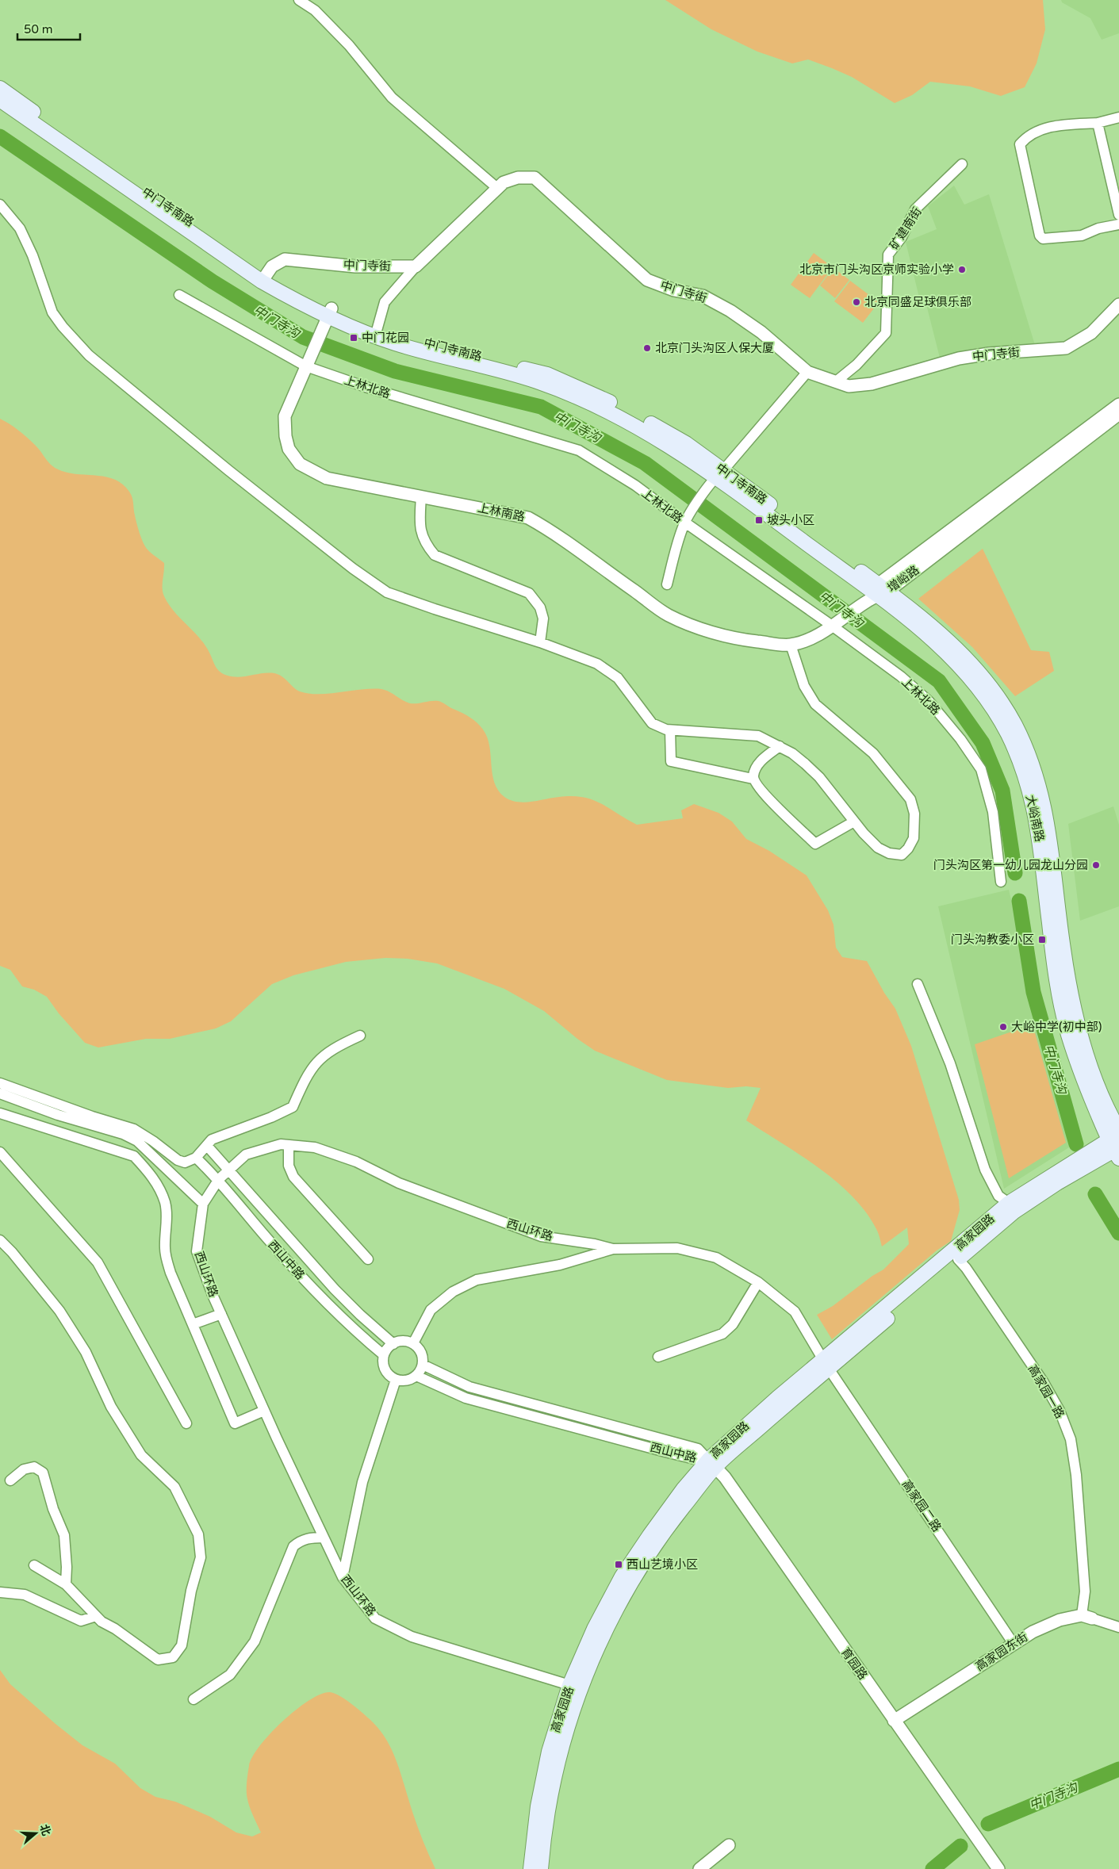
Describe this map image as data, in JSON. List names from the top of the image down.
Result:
{
  "streets": {
    "main road": ["中门寺南路", "大峪南路", "高家园路"],
    "street": [
      "矿建南街",
      "中门寺街",
      "上林北路",
      "上林南路",
      "增峪路",
      "西山环路",
      "西山中路",
      "高家园一路",
      "高家园二路",
      "高家园东街",
      "育园路"
    ]
  },
  "crossings": [
    ["中门寺南路", "中门寺街"],
    ["中门寺南路", "上林南路"],
    ["中门寺南路", "增峪路"],
    ["中门寺南路", "大峪南路"],
    ["矿建南街", "中门寺街"],
    ["上林北路", "上林南路"],
    ["增峪路", "大峪南路"],
    ["大峪南路", "高家园路"],
    ["西山环路", "高家园路"],
    ["西山环路", "西山中路"],
    ["西山环路", "高家园二路"],
    ["高家园路", "西山中路"],
    ["高家园路", "高家园一路"],
    ["高家园路", "高家园二路"],
    ["高家园路", "育园路"],
    ["西山中路", "育园路"],
    ["高家园一路", "高家园东街"],
    ["高家园二路", "高家园东街"],
    ["高家园东街", "育园路"]
  ],
  "water": ["中门寺沟"],
  "places": {
    "other": [
      "北京市门头沟区京师实验小学",
      "北京同盛足球俱乐部",
      "北京门头沟区人保大厦",
      "门头沟区第一幼儿园龙山分园",
      "大峪中学(初中部)"
    ],
    "transit": [
      "中门花园",
      "坡头小区",
      "门头沟教委小区",
      "西山艺境小区"
    ]
  },
  "scale_bar": "50 m",
  "north": "right"
}
